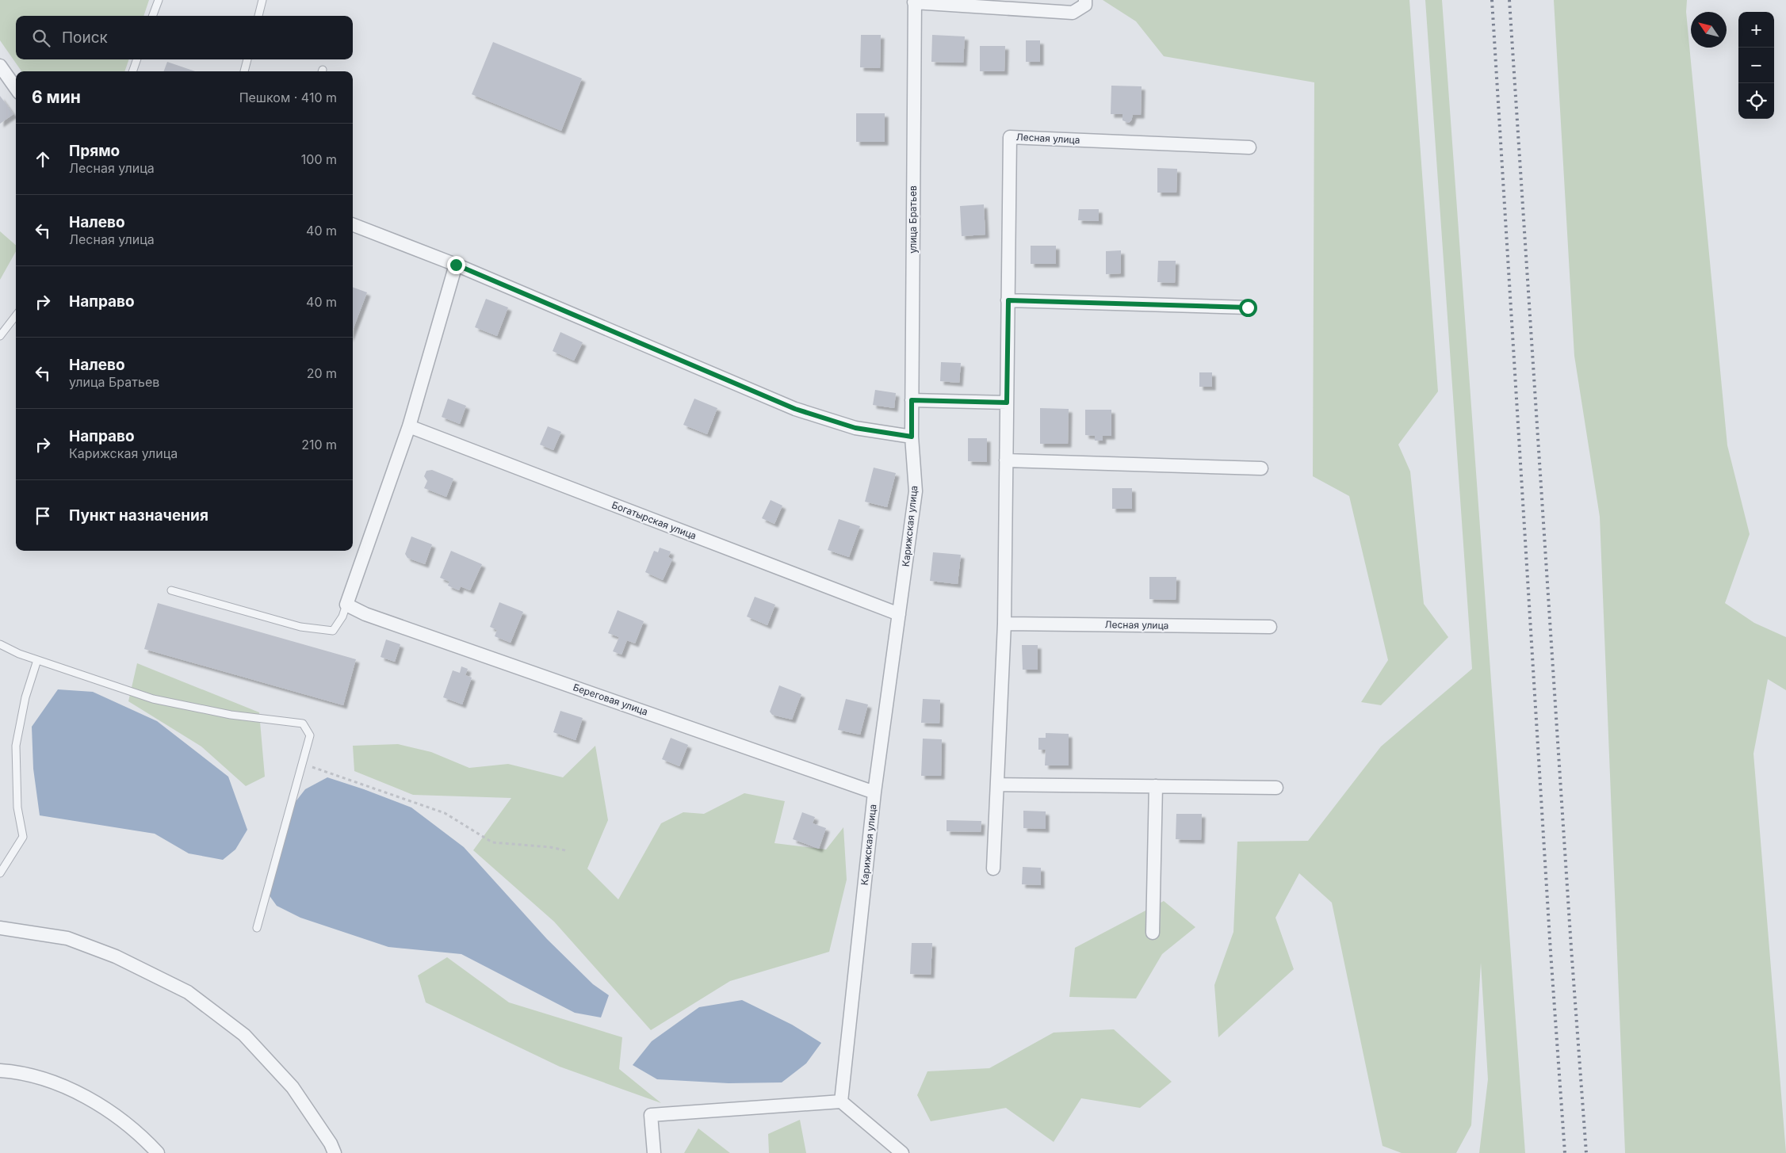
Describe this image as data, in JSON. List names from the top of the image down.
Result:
{
  "streets": {
    "street": [
      "Лесная улица",
      "улица Братьев",
      "Богатырская улица",
      "Карижская улица",
      "Береговая улица"
    ]
  },
  "crossings": [
    ["улица Братьев", "Карижская улица"],
    ["Богатырская улица", "Карижская улица"],
    ["Карижская улица", "Береговая улица"]
  ],
  "north": "top left",
  "page": {
    "map_buttons": ["+", "−"],
    "search": "Поиск",
    "heading": ["6 мин", "Пешком · 410 m"],
    "list": [
      ["Прямо", "Лесная улица", "100 m"],
      ["Налево", "Лесная улица", "40 m"],
      ["Направо", "40 m"],
      ["Налево", "улица Братьев", "20 m"],
      ["Направо", "Карижская улица", "210 m"],
      "Пункт назначения"
    ]
  }
}
